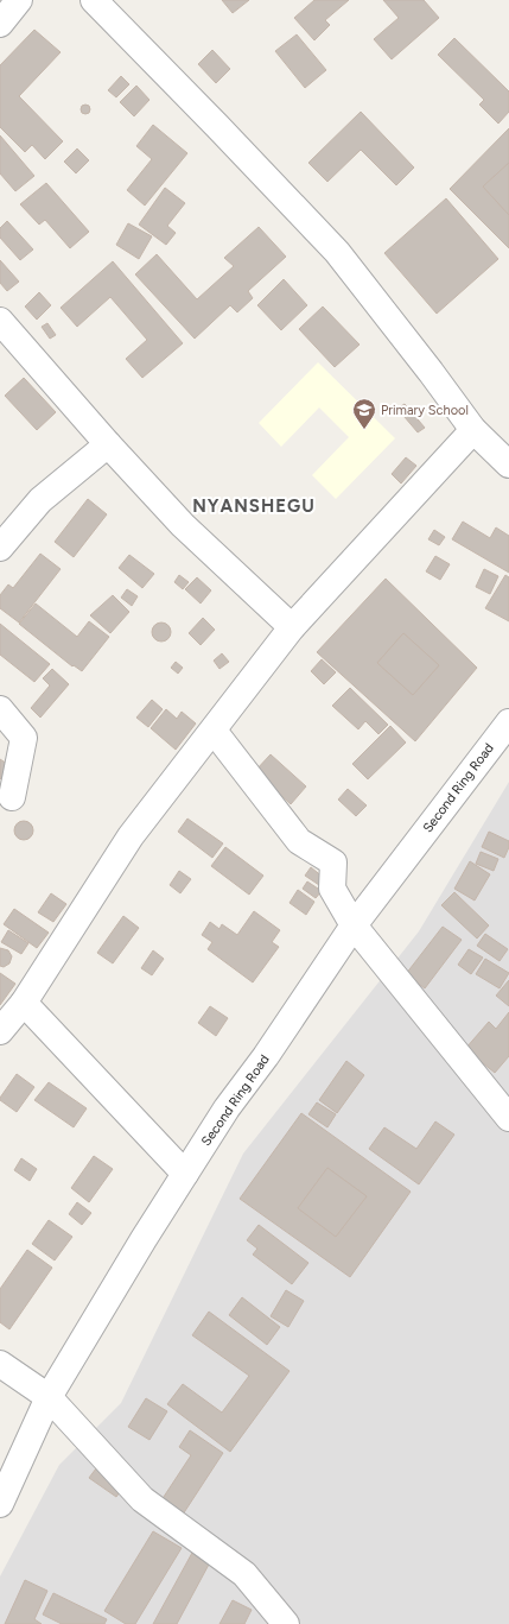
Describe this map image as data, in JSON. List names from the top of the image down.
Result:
{
  "streets": {
    "street": ["Second Ring Road"]
  },
  "districts": ["NYANSHEGU"],
  "places": {
    "school or university": ["Primary School"]
  }
}
